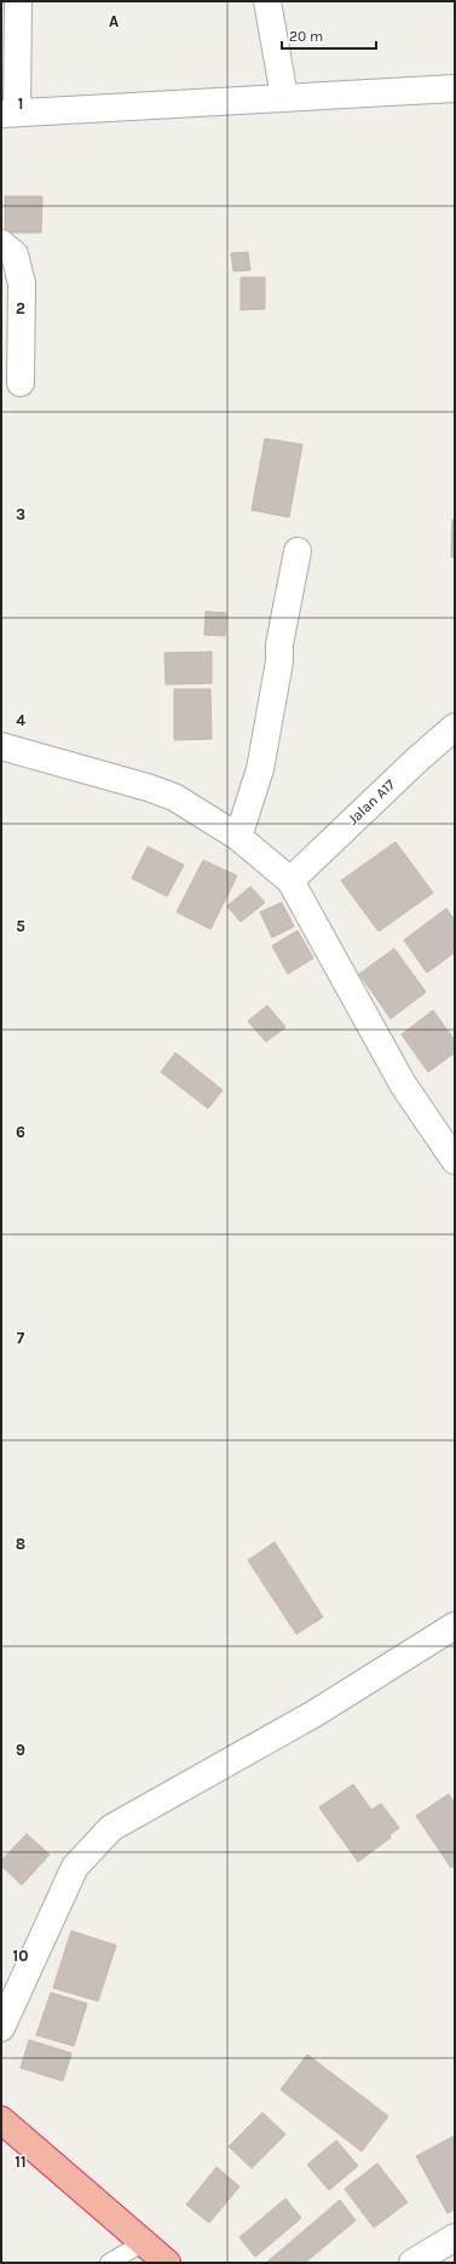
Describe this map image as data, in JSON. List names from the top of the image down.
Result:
{
  "streets": {
    "street": ["Jalan A17"]
  },
  "scale_bar": "20 m",
  "grid": {
    "columns": ["A"],
    "rows": [
      "1",
      "2",
      "3",
      "4",
      "5",
      "6",
      "7",
      "8",
      "9",
      "10",
      "11"
    ]
  }
}
